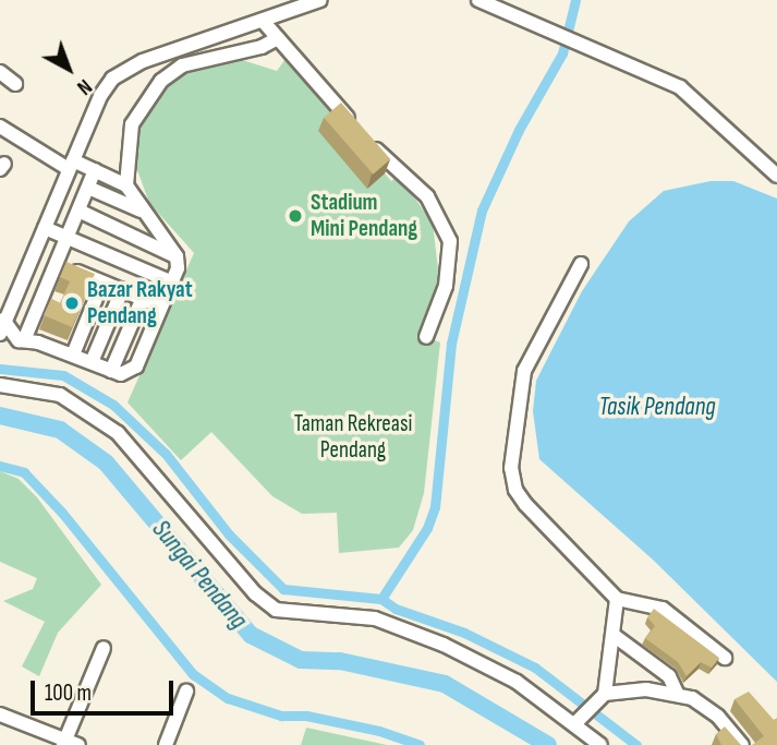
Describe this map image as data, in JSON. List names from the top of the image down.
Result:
{
  "water": ["Tasik Pendang", "Sungai Pendang"],
  "parks": ["Taman Rekreasi Pendang"],
  "places": ["Stadium Mini Pendang", "Bazar Rakyat Pendang"],
  "scale_bar": "100 m",
  "north": "bottom right"
}
